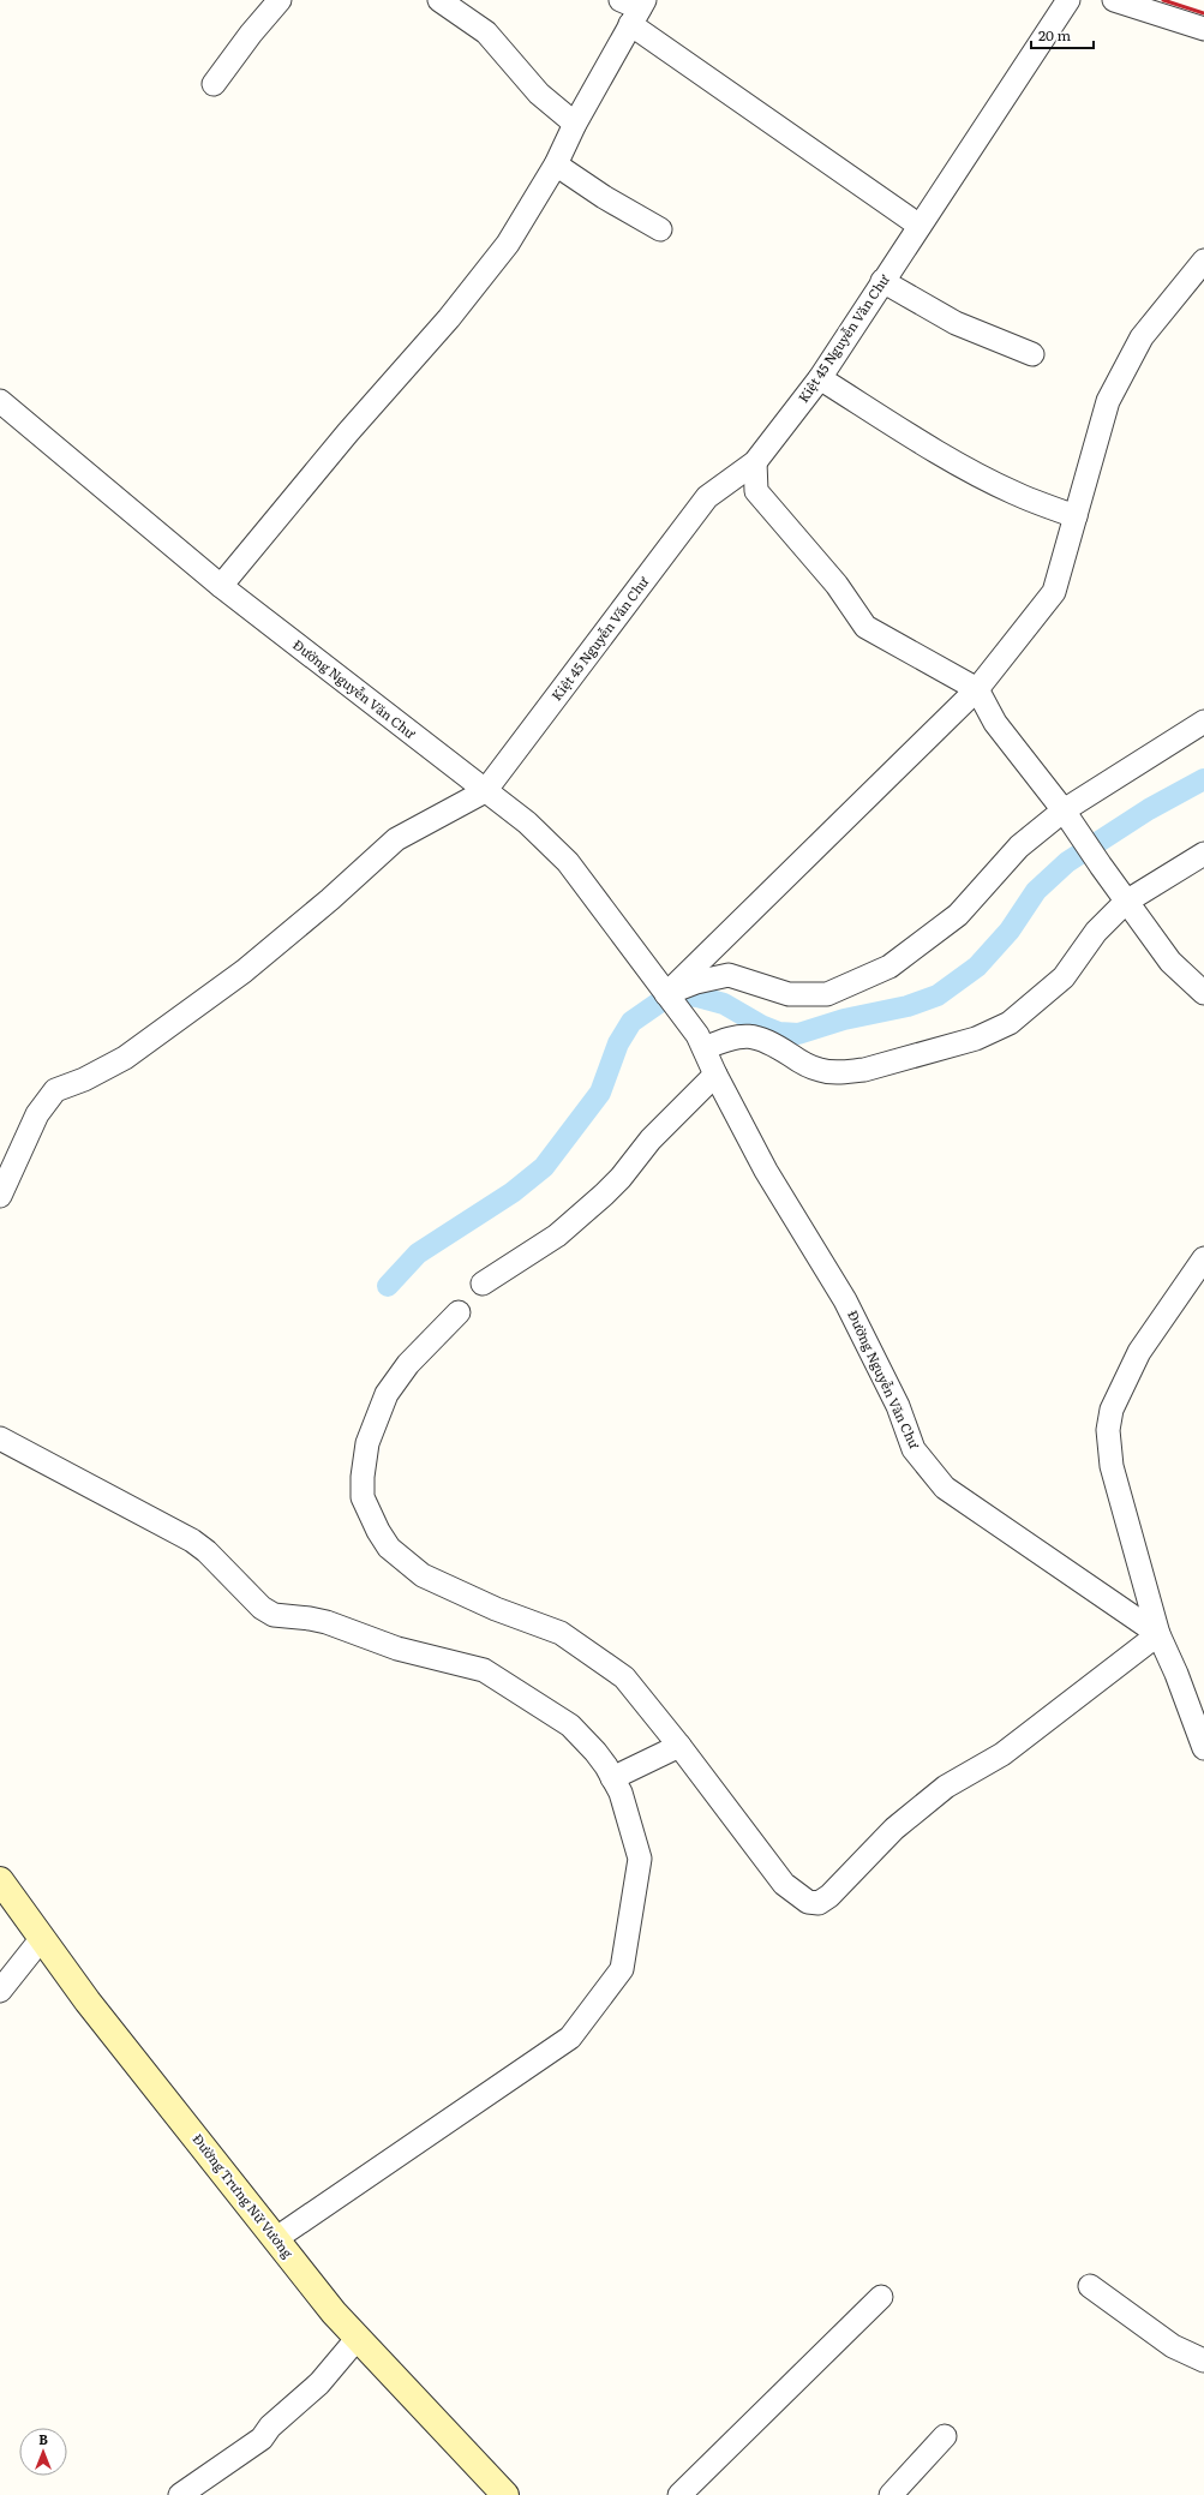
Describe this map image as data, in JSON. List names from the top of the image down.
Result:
{
  "streets": {
    "street": ["Kiệt 45 Nguyễn Văn Chư", "Đường Nguyễn Văn Chư", "Đường Trưng Nữ Vương"]
  },
  "crossings": [
    ["Kiệt 45 Nguyễn Văn Chư", "Đường Nguyễn Văn Chư"]
  ],
  "scale_bar": "20 m",
  "north": "top"
}
